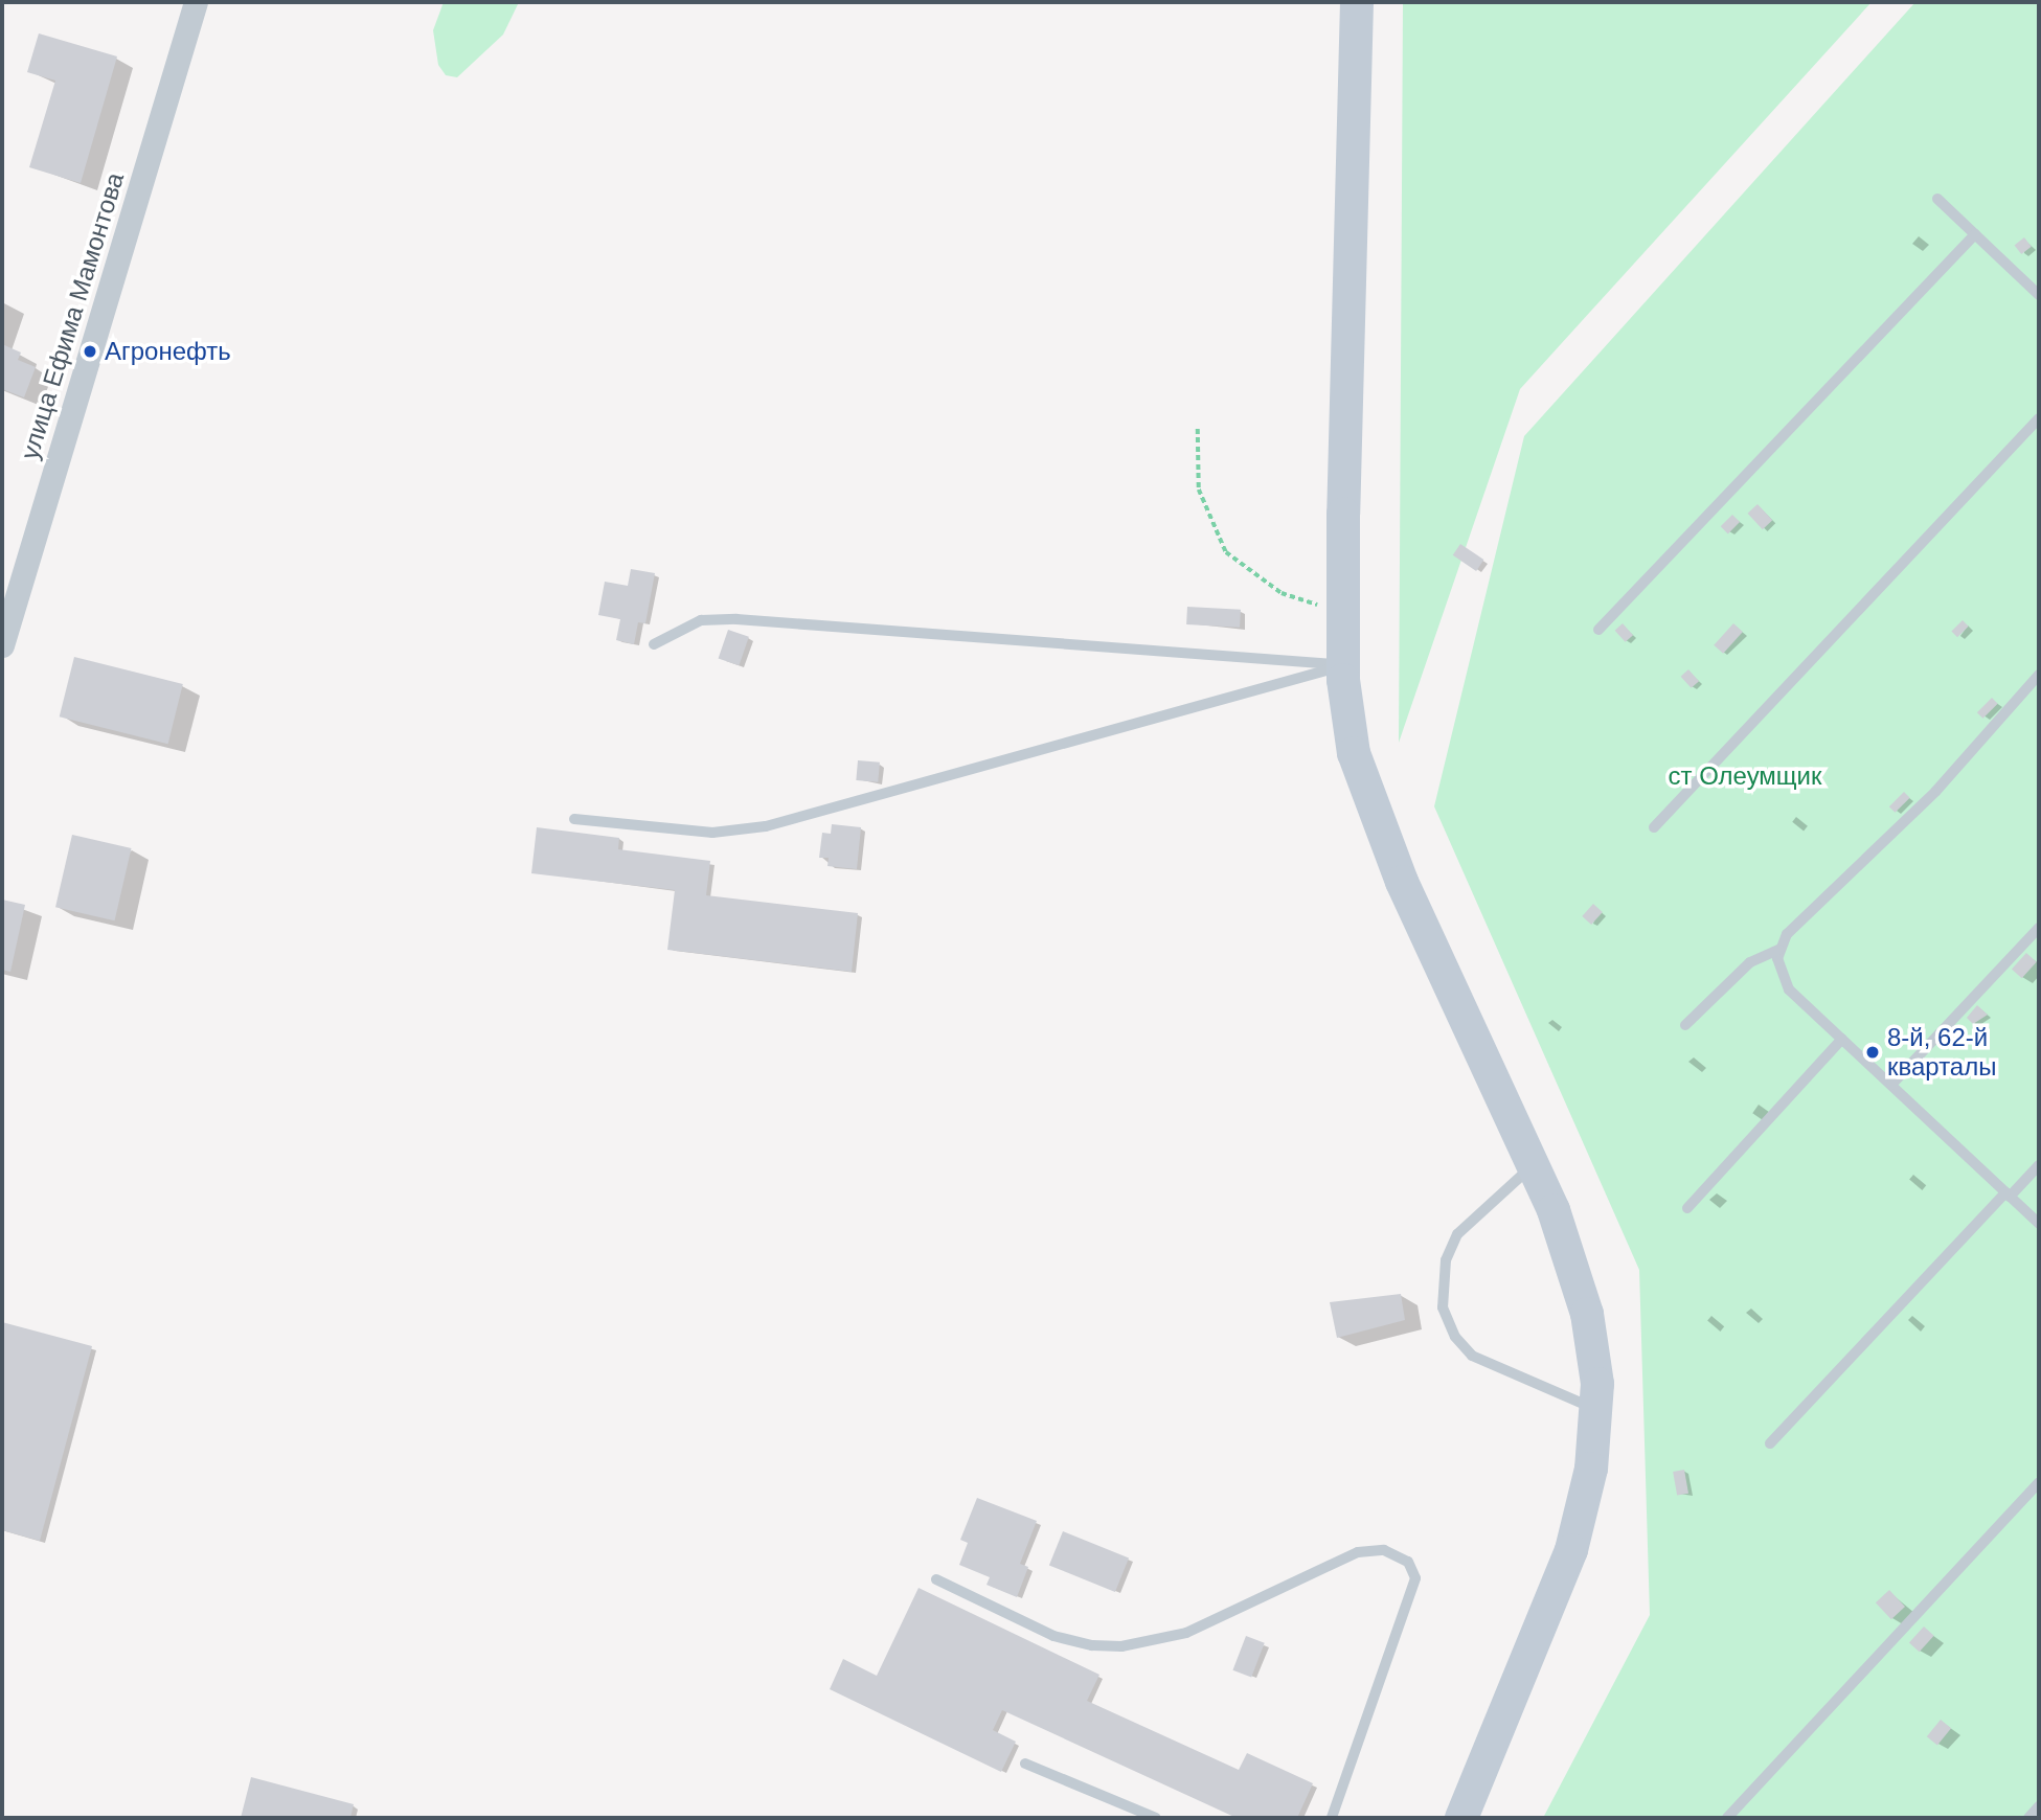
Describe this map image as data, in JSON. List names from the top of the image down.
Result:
{
  "streets": {
    "street": ["улица Ефима Мамонтова"]
  },
  "parks": ["ст Олеумщик"],
  "places": ["Агронефть", "8-й, 62-й кварталы"]
}
